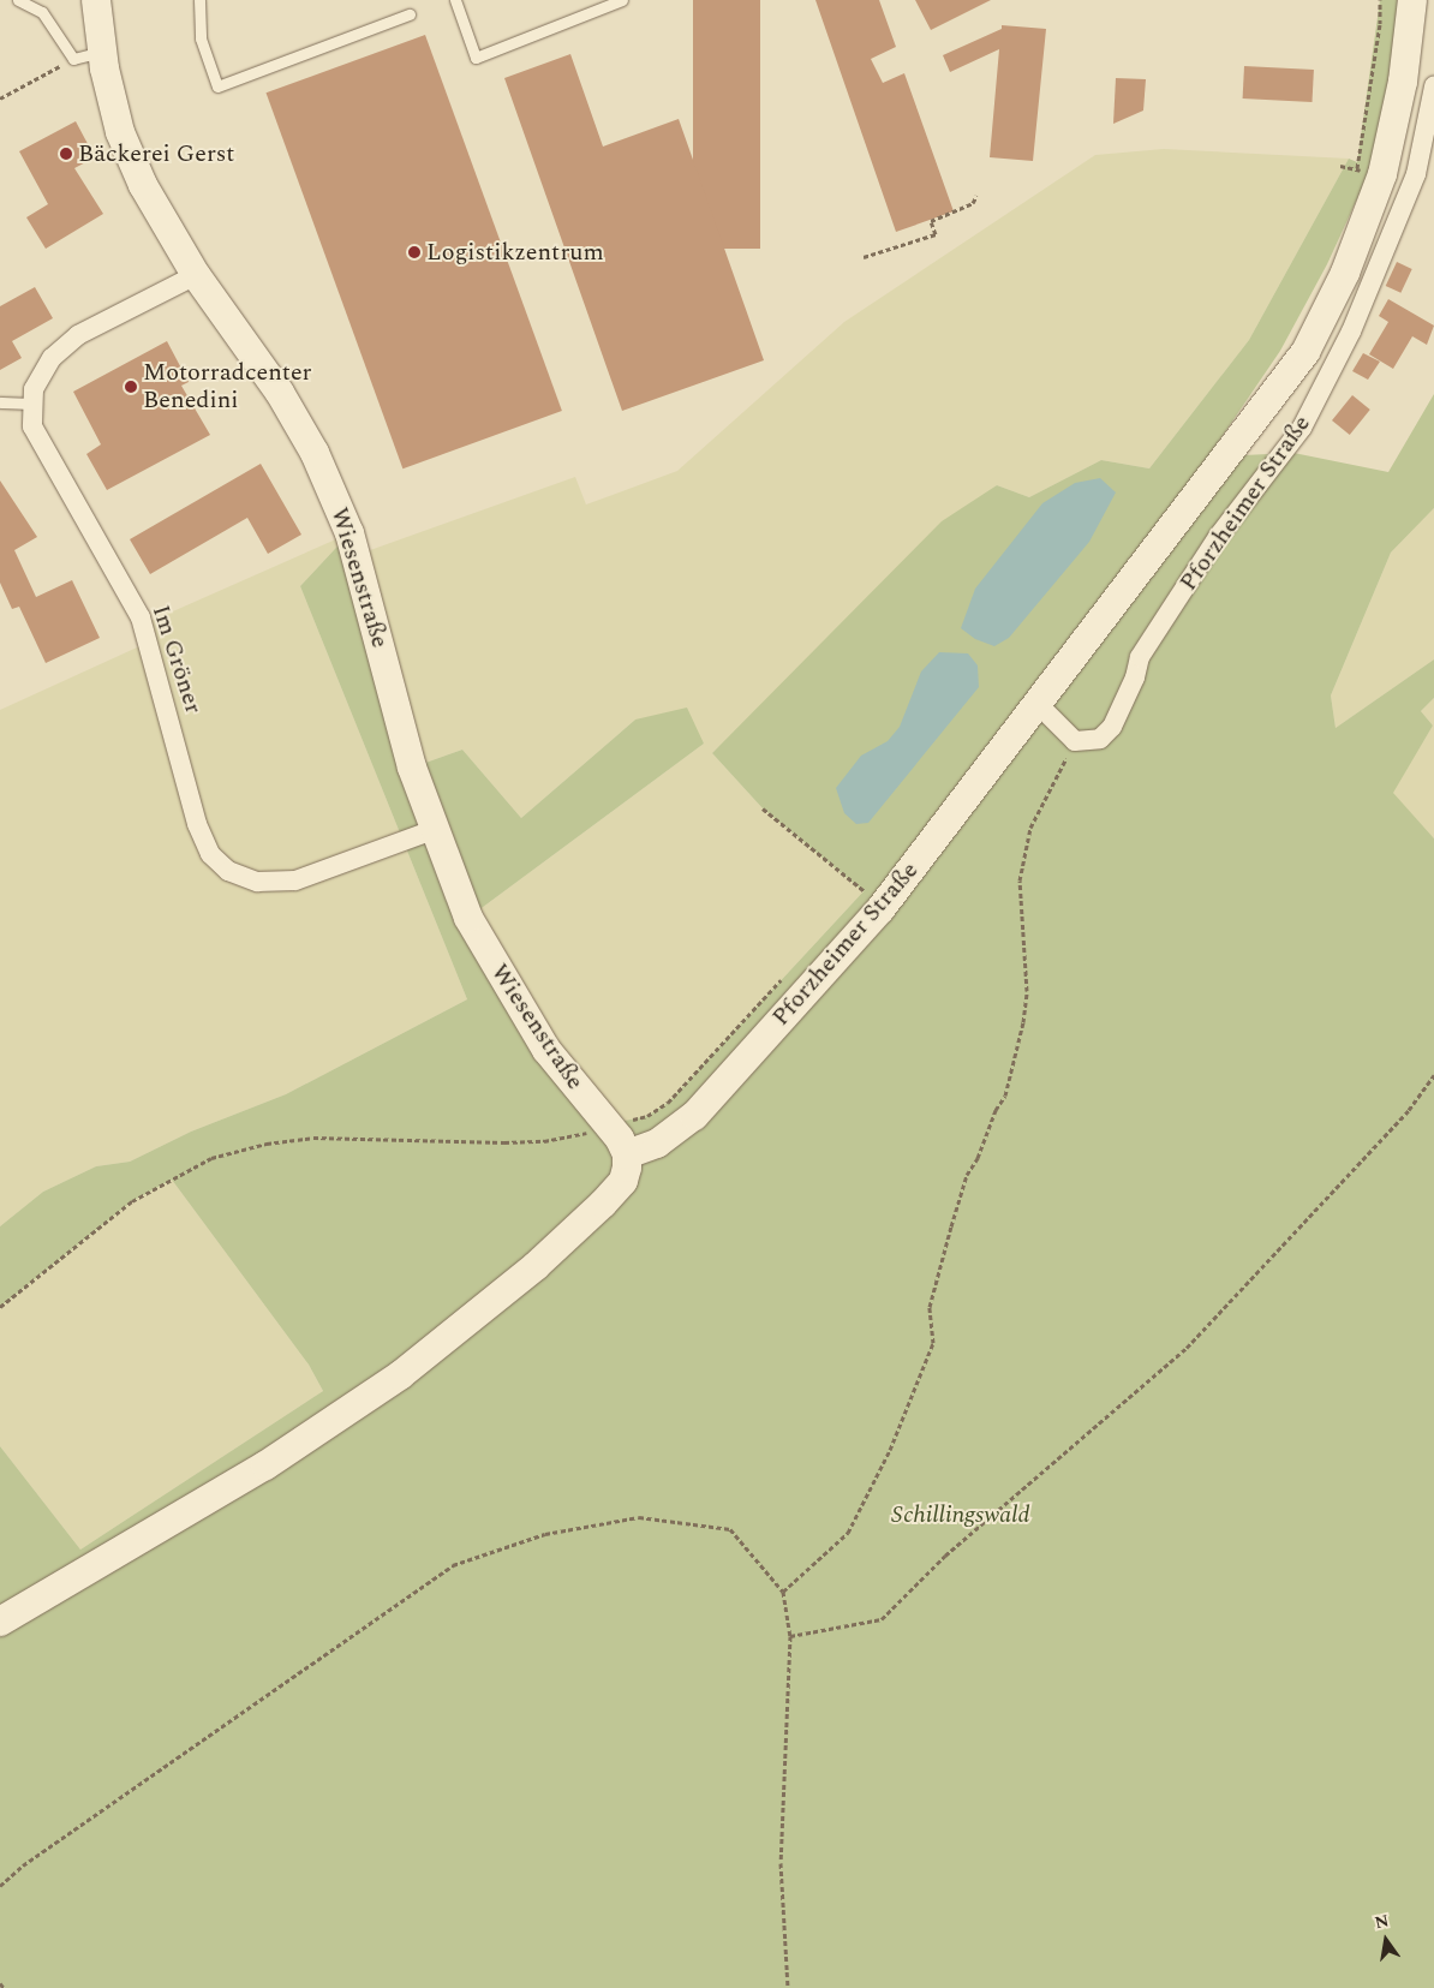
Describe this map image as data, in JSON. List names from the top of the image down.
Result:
{
  "streets": {
    "street": ["Pforzheimer Straße", "Wiesenstraße", "Im Gröner"]
  },
  "crossings": [
    ["Pforzheimer Straße", "Wiesenstraße"],
    ["Wiesenstraße", "Im Gröner"]
  ],
  "parks": ["Schillingswald"],
  "places": ["Bäckerei Gerst", "Logistikzentrum", "Motorradcenter Benedini"],
  "north": "top"
}
